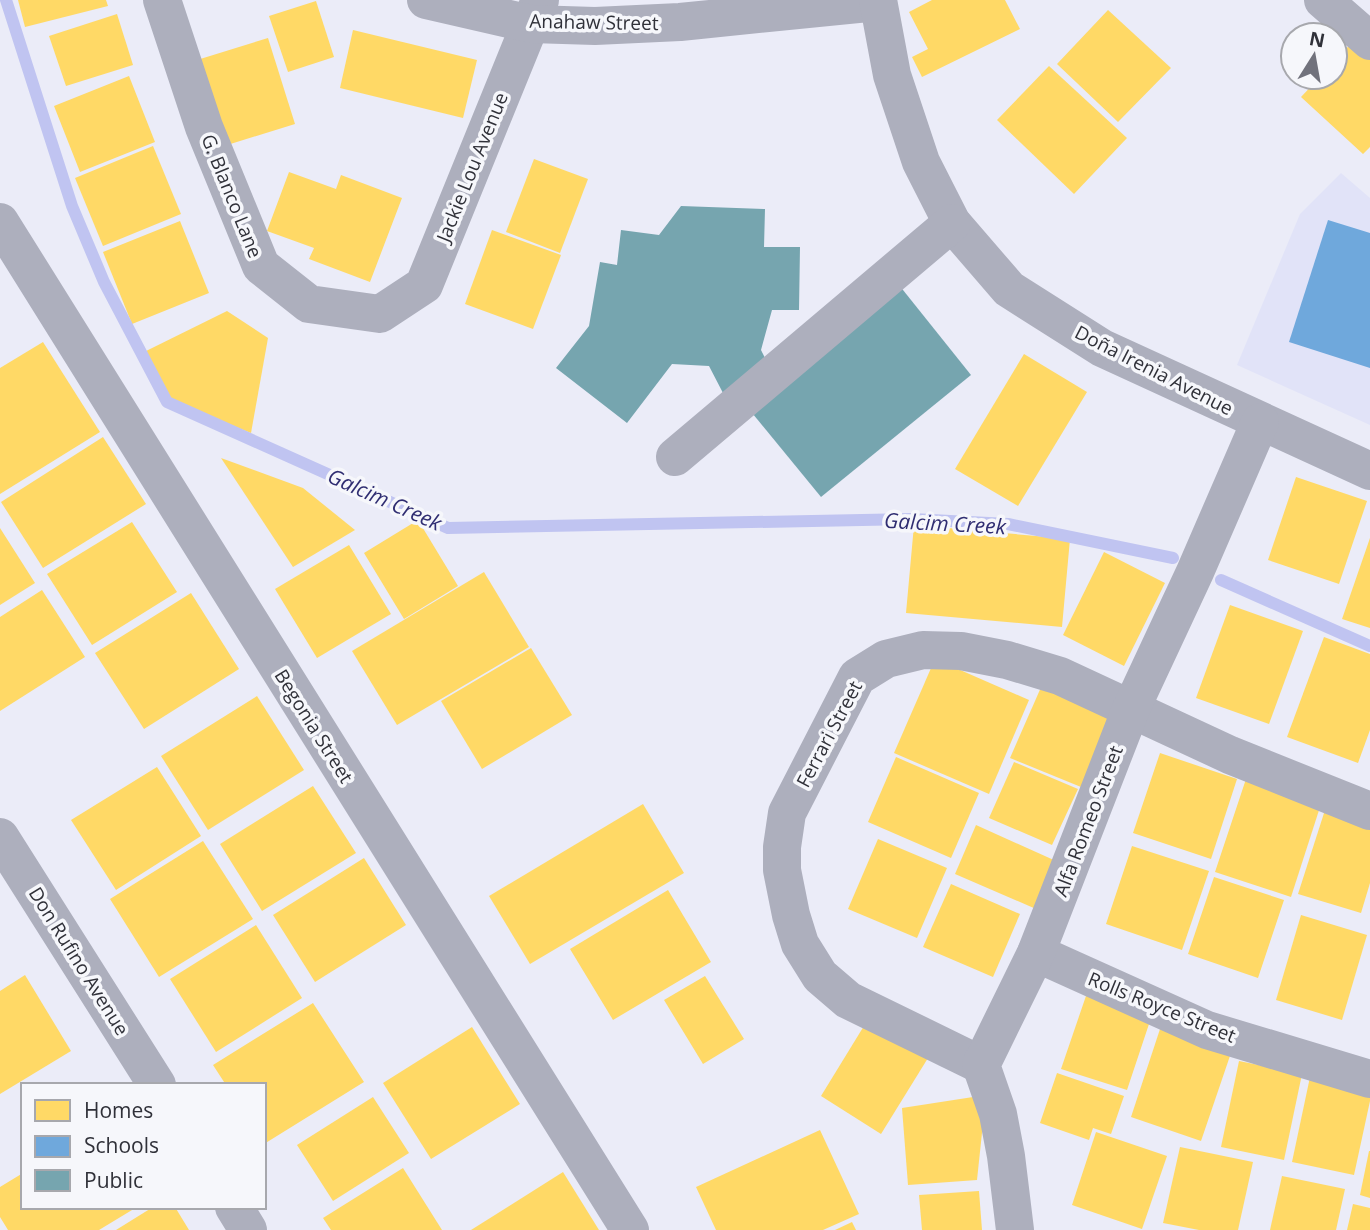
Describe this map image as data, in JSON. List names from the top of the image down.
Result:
{
  "streets": {
    "street": [
      "Anahaw Street",
      "Jackie Lou Avenue",
      "G. Blanco Lane",
      "Doña Irenia Avenue",
      "Begonia Street",
      "Ferrari Street",
      "Alfa Romeo Street",
      "Don Rufino Avenue",
      "Rolls Royce Street"
    ]
  },
  "crossings": [
    ["Anahaw Street", "Jackie Lou Avenue"],
    ["Anahaw Street", "Doña Irenia Avenue"],
    ["Jackie Lou Avenue", "G. Blanco Lane"],
    ["Doña Irenia Avenue", "Alfa Romeo Street"],
    ["Ferrari Street", "Alfa Romeo Street"],
    ["Alfa Romeo Street", "Rolls Royce Street"]
  ],
  "water": ["Galcim Creek"],
  "legend": ["Homes", "Schools", "Public"],
  "north": "top"
}
